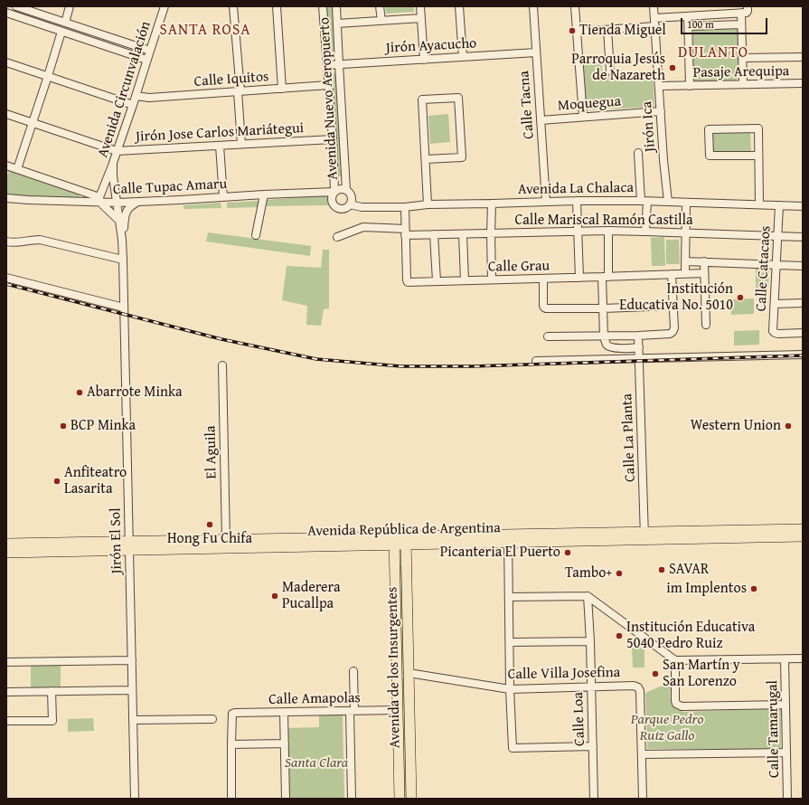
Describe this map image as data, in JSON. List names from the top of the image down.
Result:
{
  "streets": {
    "main road": ["Avenida República de Argentina", "Avenida de los Insurgentes"],
    "street": [
      "Jirón Ayacucho",
      "Pasaje Arequipa",
      "Calle Iquitos",
      "Avenida Circunvalación",
      "Avenida Nuevo Aeropuerto",
      "Moquegua",
      "Calle Tacna",
      "Jirón Ica",
      "Jirón Jose Carlos Mariátegui",
      "Calle Tupac Amaru",
      "Avenida La Chalaca",
      "Calle Mariscal Ramón Castilla",
      "Calle Grau",
      "Calle Catacaos",
      "Calle La Planta",
      "El Aguila",
      "Jirón El Sol",
      "Calle Villa Josefina",
      "Calle Amapolas",
      "Calle Loa",
      "Calle Tamarugal"
    ]
  },
  "crossings": [
    ["Jirón Ayacucho", "Avenida Nuevo Aeropuerto"],
    ["Jirón Ayacucho", "Calle Tacna"],
    ["Pasaje Arequipa", "Jirón Ica"],
    ["Calle Iquitos", "Avenida Circunvalación"],
    ["Calle Iquitos", "Avenida Nuevo Aeropuerto"],
    ["Avenida Circunvalación", "Jirón Jose Carlos Mariátegui"],
    ["Avenida Circunvalación", "Calle Tupac Amaru"],
    ["Avenida Circunvalación", "Jirón El Sol"],
    ["Avenida Nuevo Aeropuerto", "Jirón Jose Carlos Mariátegui"],
    ["Avenida Nuevo Aeropuerto", "Calle Tupac Amaru"],
    ["Avenida Nuevo Aeropuerto", "Avenida La Chalaca"],
    ["Moquegua", "Calle Tacna"],
    ["Moquegua", "Jirón Ica"],
    ["Calle Tacna", "Avenida La Chalaca"],
    ["Jirón Ica", "Avenida La Chalaca"],
    ["Calle Tupac Amaru", "Avenida La Chalaca"],
    ["Calle Tupac Amaru", "Jirón El Sol"],
    ["Avenida La Chalaca", "Calle Grau"],
    ["Avenida La Chalaca", "Calle Catacaos"],
    ["Calle Mariscal Ramón Castilla", "Calle Grau"],
    ["Calle Mariscal Ramón Castilla", "Calle Catacaos"],
    ["Calle La Planta", "Avenida República de Argentina"],
    ["El Aguila", "Avenida República de Argentina"],
    ["Avenida República de Argentina", "Jirón El Sol"],
    ["Avenida República de Argentina", "Avenida de los Insurgentes"],
    ["Avenida de los Insurgentes", "Calle Villa Josefina"],
    ["Avenida de los Insurgentes", "Calle Amapolas"],
    ["Calle Villa Josefina", "Calle Loa"]
  ],
  "districts": ["SANTA ROSA", "DULANTO"],
  "parks": ["Parque Pedro Ruiz Gallo", "Santa Clara"],
  "places": [
    "Tienda Miguel",
    "Parroquia Jesús de Nazareth",
    "Institución Educativa No. 5010",
    "Abarrote Minka",
    "BCP Minka",
    "Western Union",
    "Anfiteatro Lasarita",
    "Hong Fu Chifa",
    "Picanteria El Puerto",
    "SAVAR",
    "Tambo+",
    "im Implentos",
    "Maderera Pucallpa",
    "Institución Educativa 5040 Pedro Ruiz",
    "San Martín y San Lorenzo"
  ],
  "scale_bar": "100 m"
}
